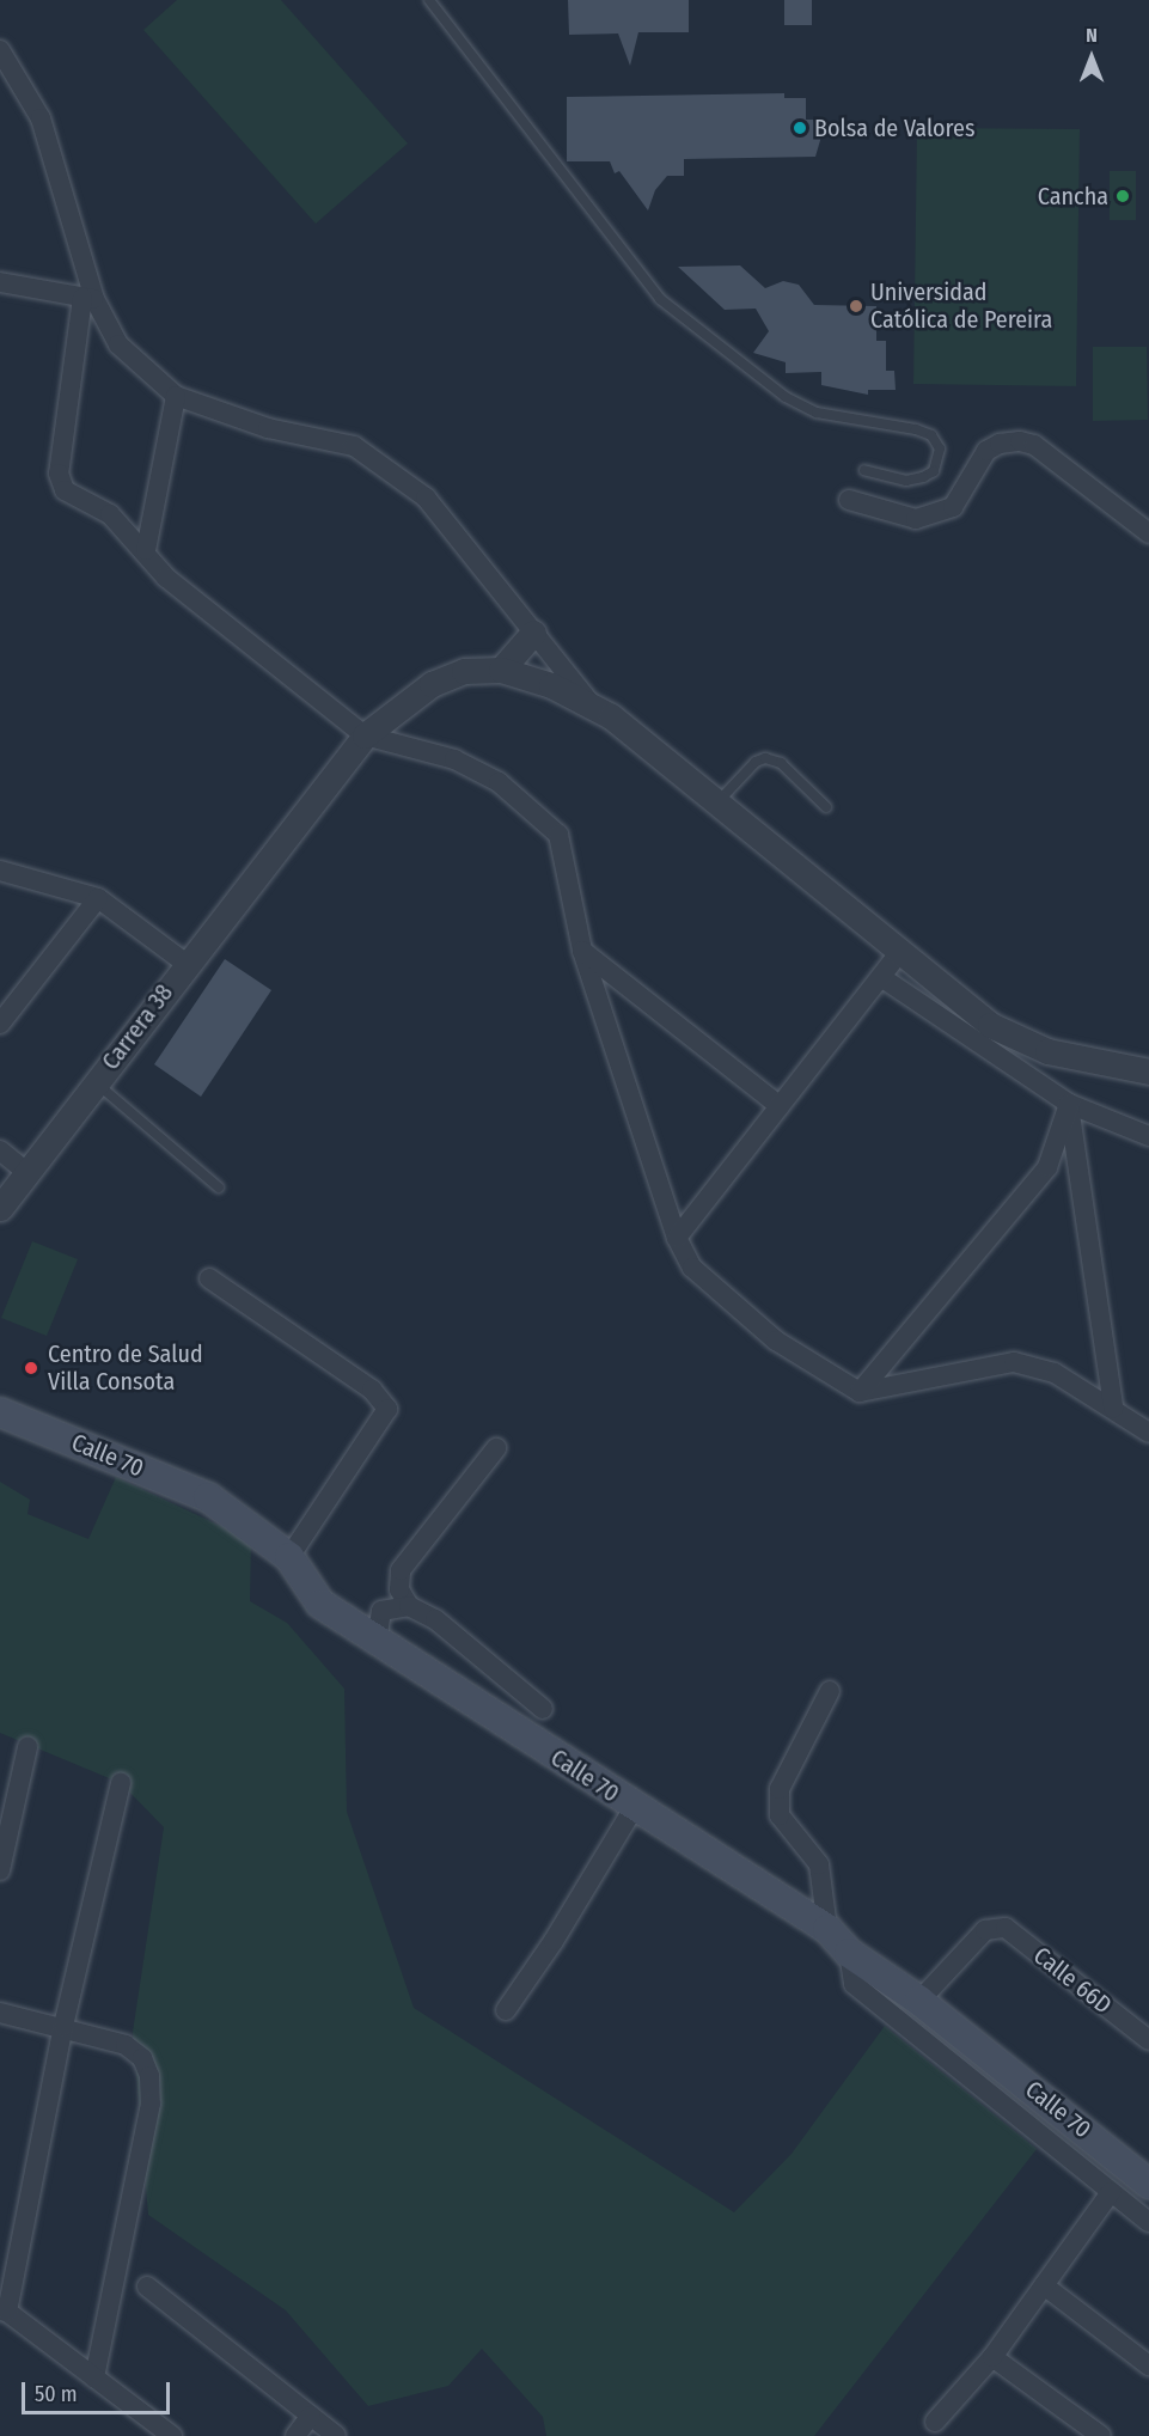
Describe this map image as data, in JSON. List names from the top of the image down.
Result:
{
  "streets": {
    "main road": ["Calle 70"],
    "street": ["Carrera 38", "Calle 66D"]
  },
  "crossings": [
    ["Calle 70", "Calle 66D"]
  ],
  "places": [
    "Bolsa de Valores",
    "Cancha",
    "Universidad Católica de Pereira",
    "Centro de Salud Villa Consota"
  ],
  "scale_bar": "50 m",
  "north": "top"
}
